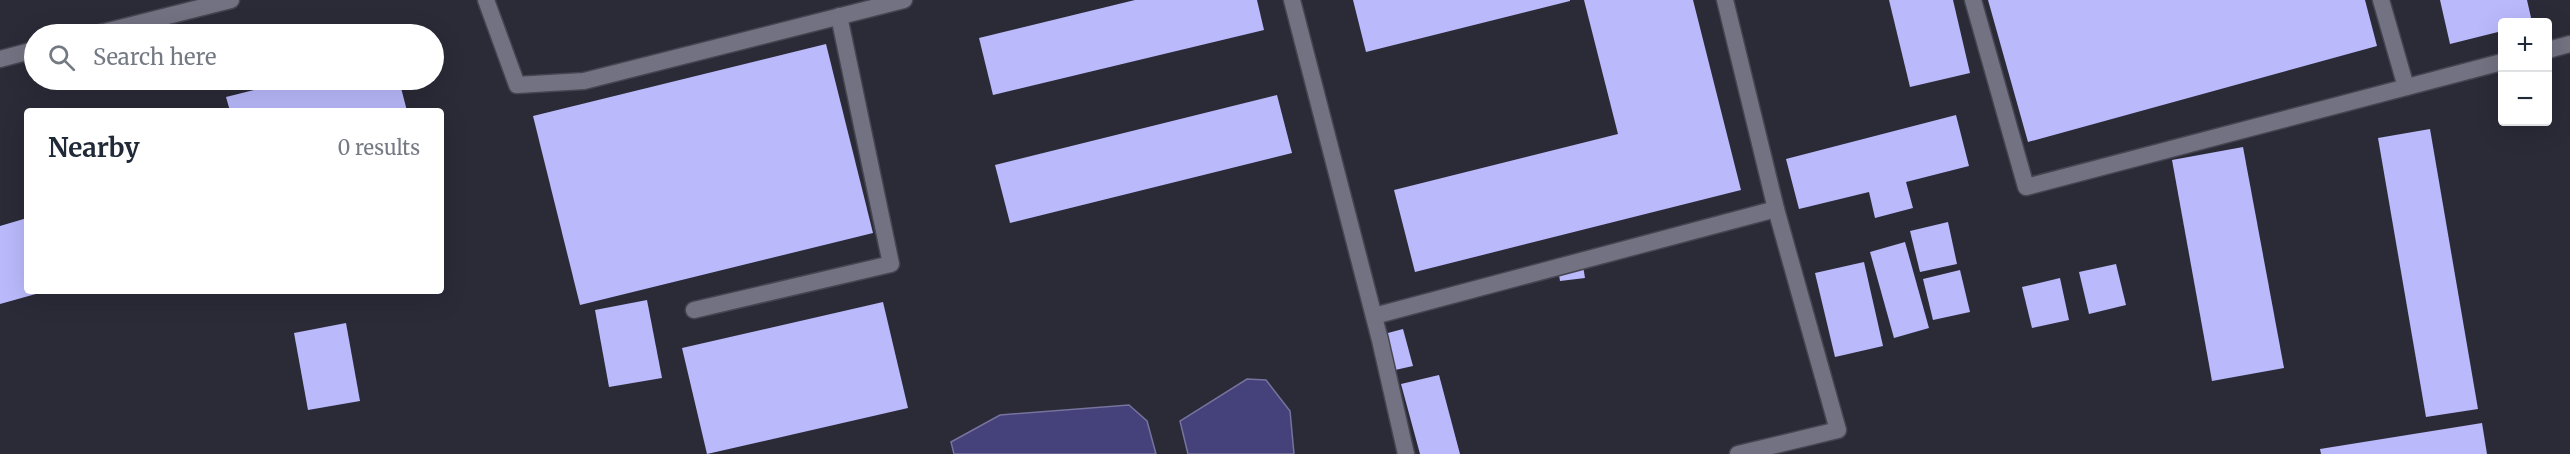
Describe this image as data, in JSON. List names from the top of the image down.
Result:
{
  "page": {
    "map_buttons": ["+", "−"],
    "search": "Search here",
    "heading": ["Nearby", "0 results"]
  }
}
